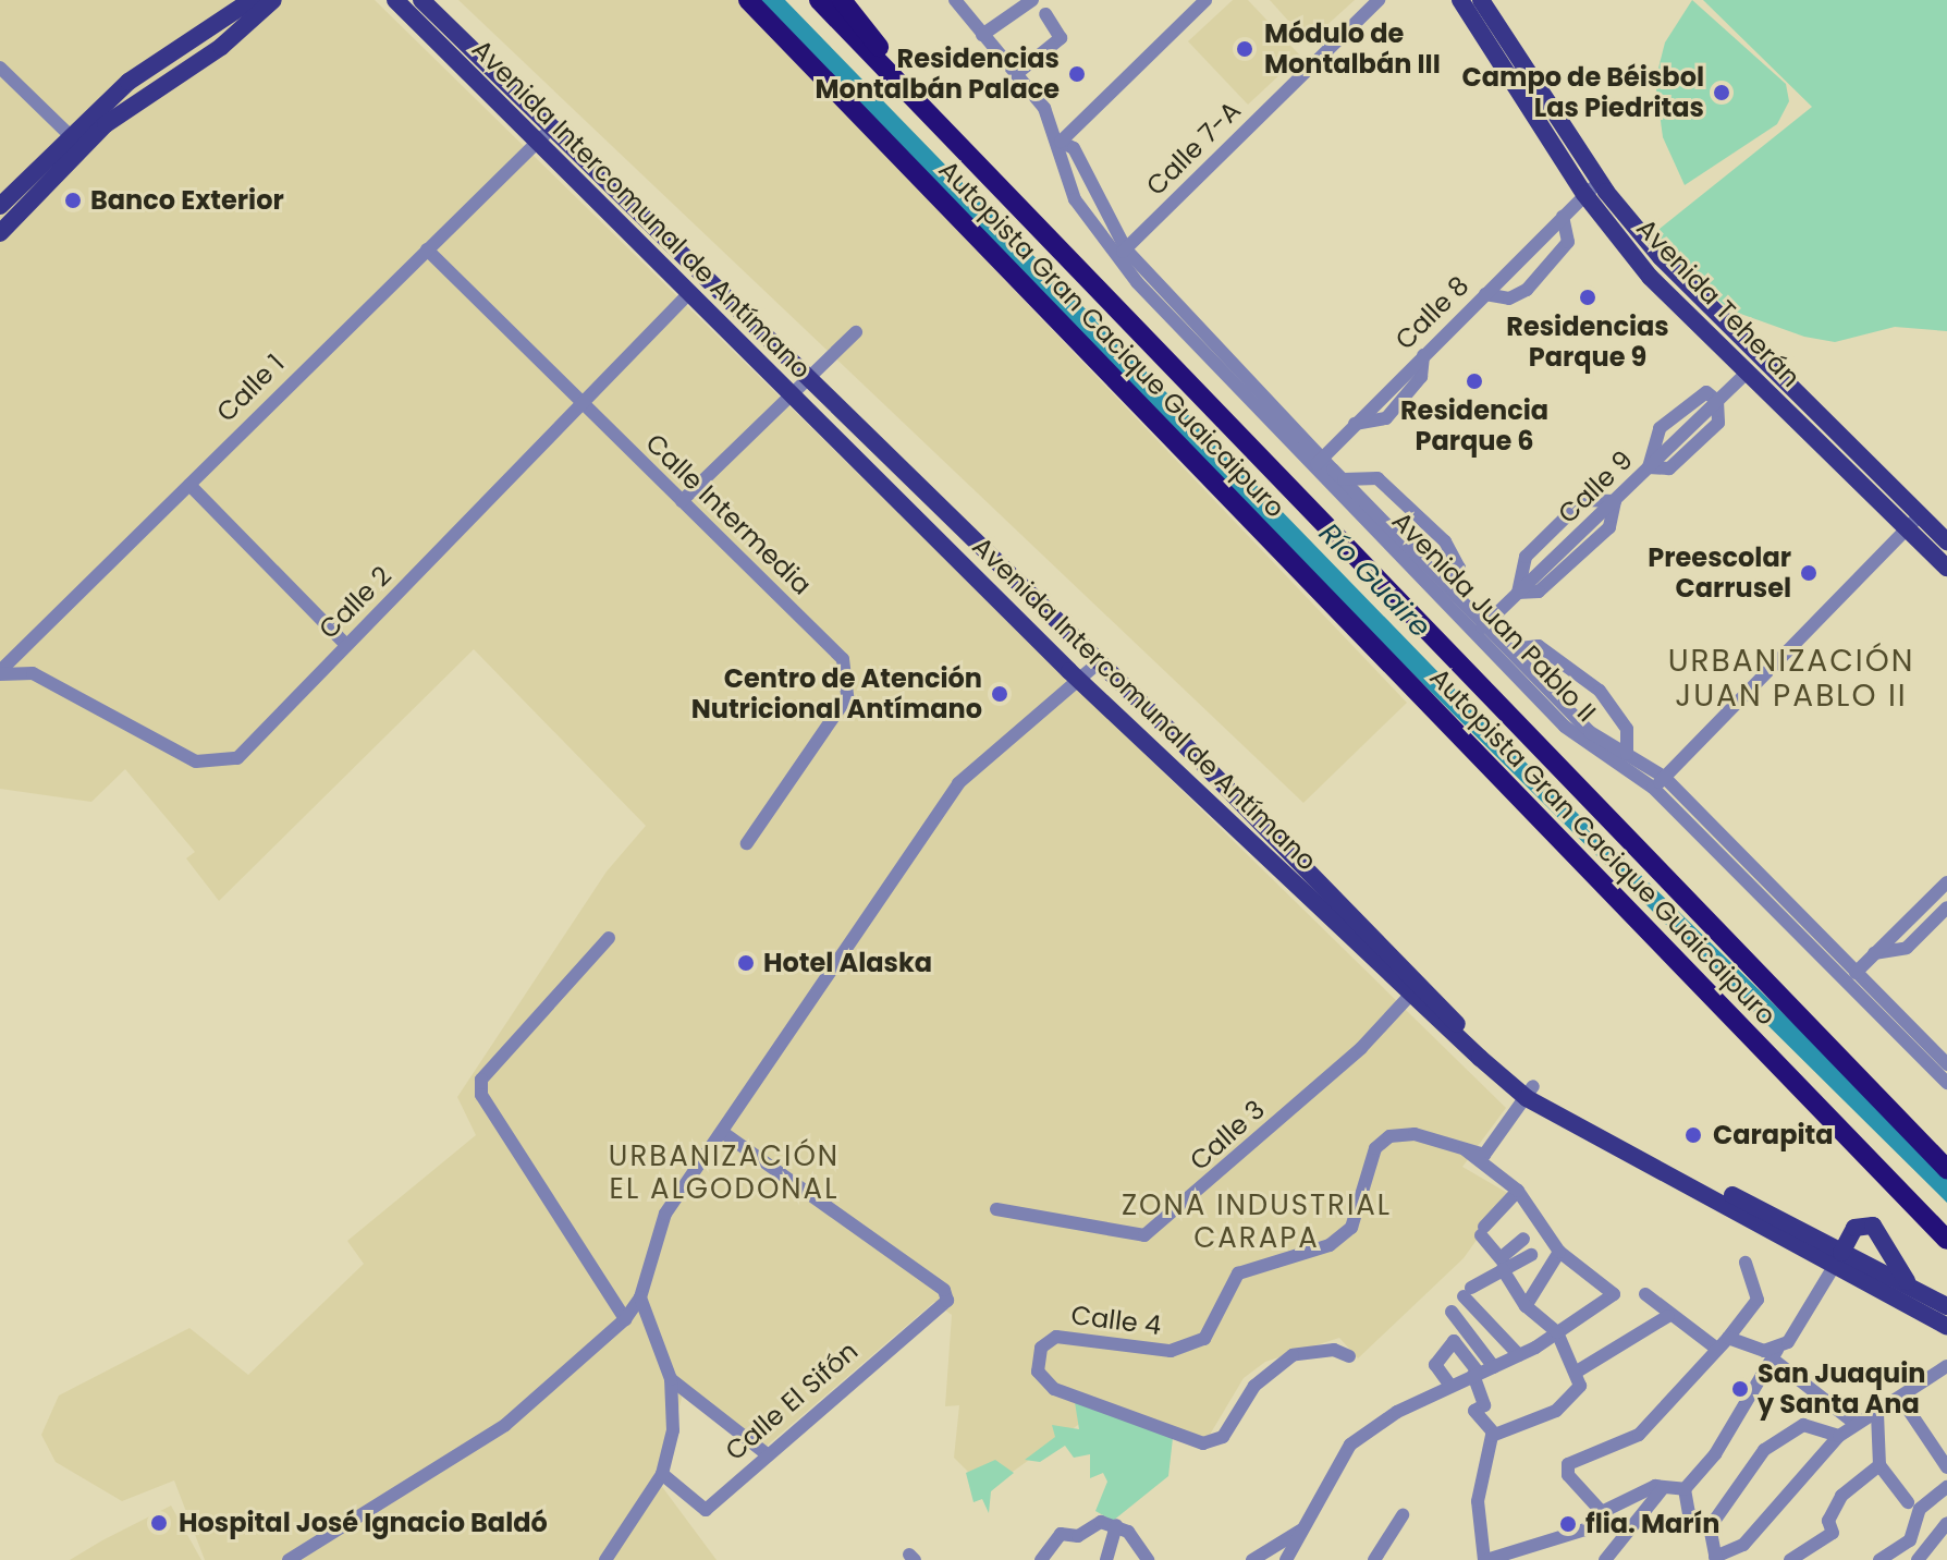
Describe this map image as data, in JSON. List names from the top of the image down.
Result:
{
  "streets": {
    "highway": ["Autopista Gran Cacique Guaicaipuro"],
    "main road": ["Avenida Intercomunal de Antímano", "Avenida Teherán"],
    "street": [
      "Calle 7-A",
      "Calle 8",
      "Calle 1",
      "Calle 9",
      "Calle Intermedia",
      "Calle 2",
      "Avenida Juan Pablo II",
      "Calle 3",
      "Calle 4",
      "Calle El Sifón"
    ]
  },
  "crossings": [
    ["Calle 7-A", "Avenida Juan Pablo II"],
    ["Avenida Intercomunal de Antímano", "Calle 1"],
    ["Avenida Intercomunal de Antímano", "Calle 2"],
    ["Avenida Intercomunal de Antímano", "Calle 3"],
    ["Avenida Teherán", "Calle 8"],
    ["Avenida Teherán", "Calle 9"],
    ["Calle 8", "Avenida Juan Pablo II"],
    ["Calle 1", "Calle Intermedia"],
    ["Calle 1", "Calle 2"],
    ["Calle 9", "Avenida Juan Pablo II"],
    ["Calle Intermedia", "Calle 2"]
  ],
  "districts": ["URBANIZACIÓN JUAN PABLO II", "URBANIZACIÓN EL ALGODONAL", "ZONA INDUSTRIAL CARAPA"],
  "water": ["Río Guaire"],
  "places": [
    "Módulo de Montalbán III",
    "Residencias Montalbán Palace",
    "Campo de Béisbol Las Piedritas",
    "Banco Exterior",
    "Residencias Parque 9",
    "Residencia Parque 6",
    "Preescolar Carrusel",
    "Centro de Atención Nutricional Antímano",
    "Hotel Alaska",
    "Carapita",
    "San Juaquin y Santa Ana",
    "Hospital José Ignacio Baldó",
    "flia. Marín"
  ]
}
